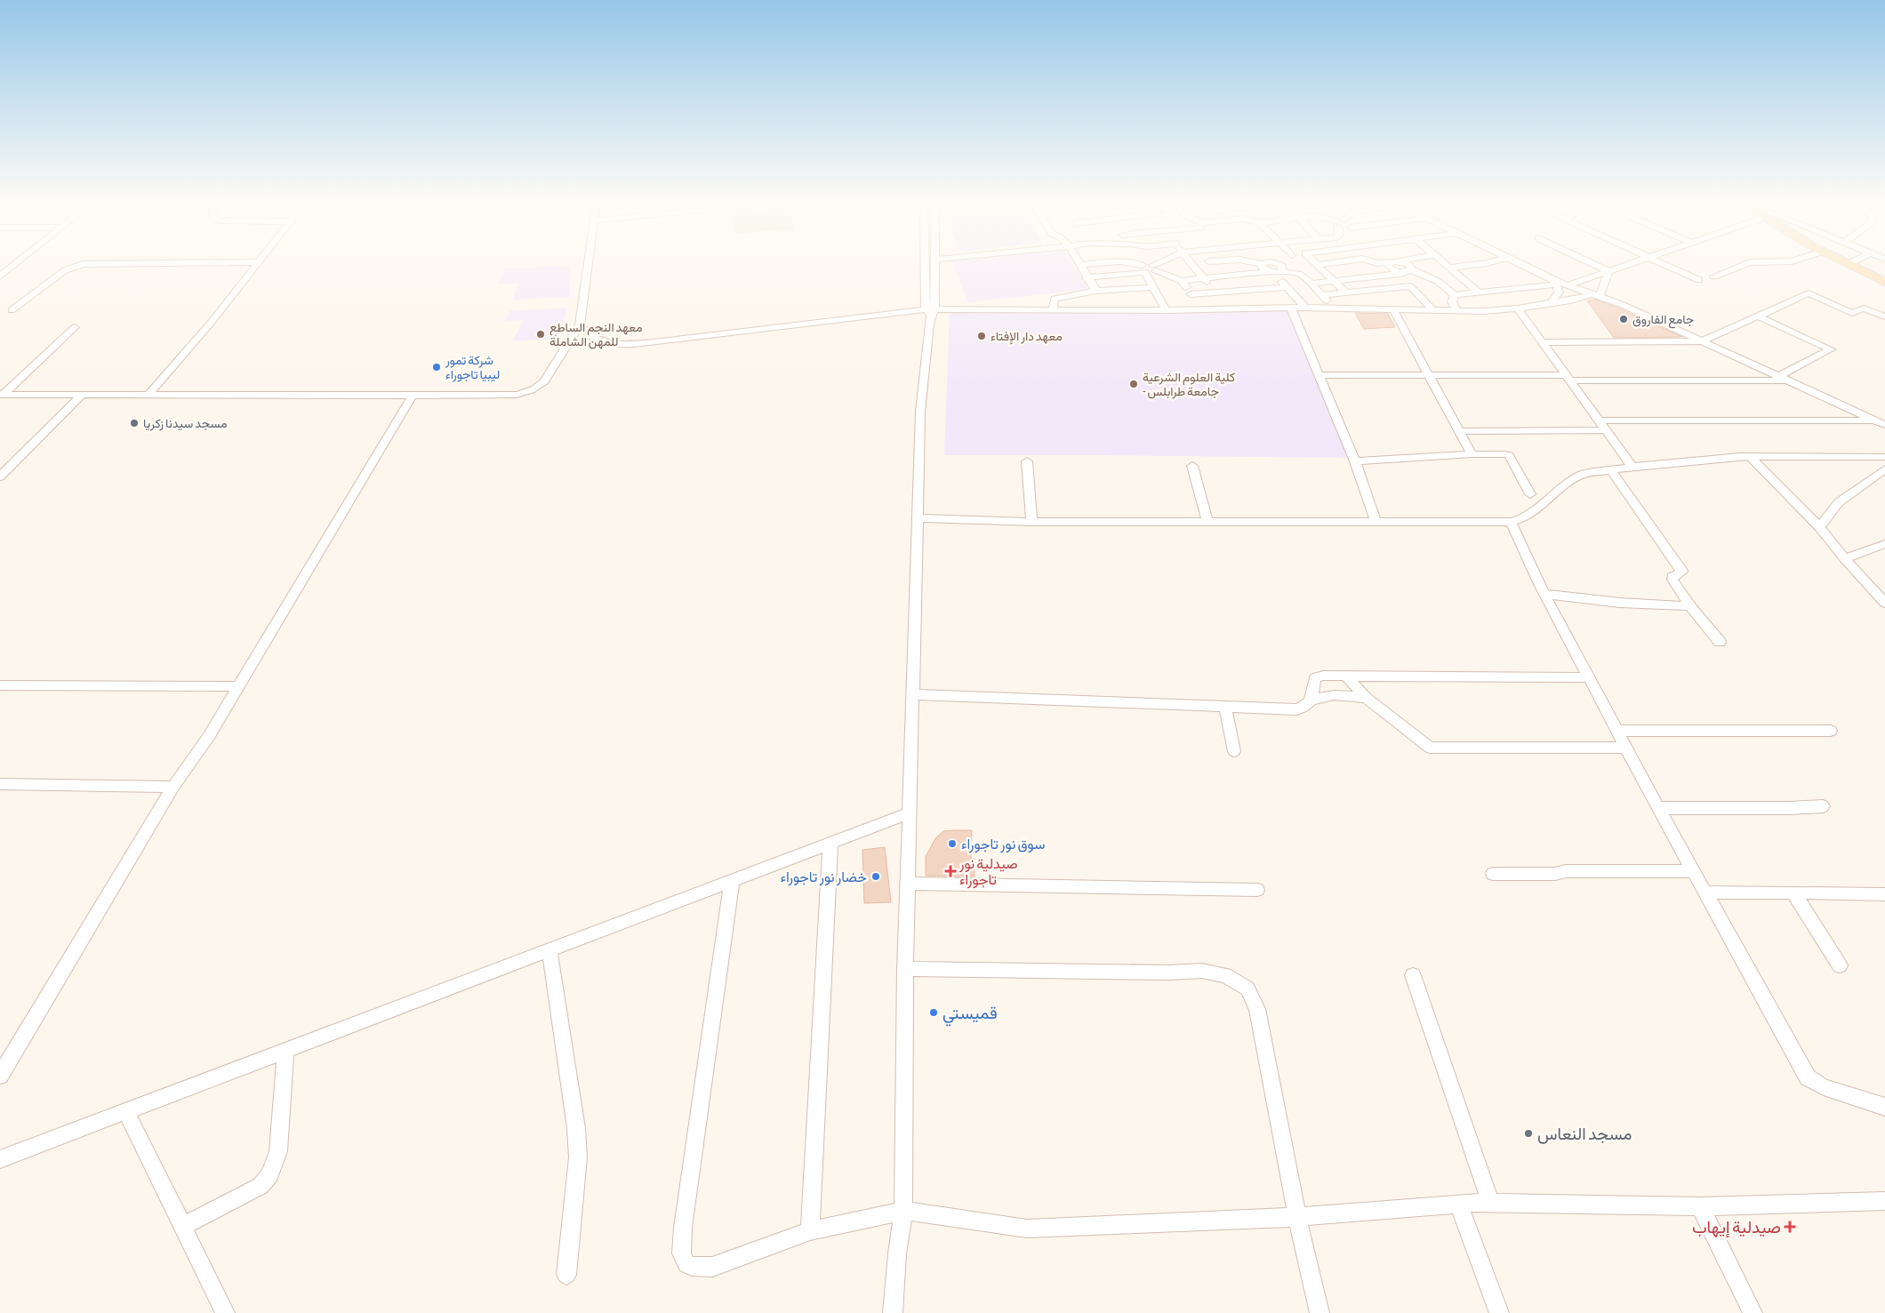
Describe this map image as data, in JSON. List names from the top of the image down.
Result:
{
  "places": {
    "other": [
      "جامع الفاروق",
      "معهد النجم الساطع للمهن الشاملة",
      "معهد دار الإفتاء",
      "شركة تمور ليبيا تاجوراء",
      "كلية العلوم الشرعية - جامعة طرابلس",
      "مسجد سيدنا زكريا",
      "سوق نور تاجوراء",
      "خضار نور تاجوراء",
      "قميستي",
      "مسجد النعاس"
    ],
    "health": ["صيدلية نور تاجوراء", "صيدلية إيهاب"]
  }
}
